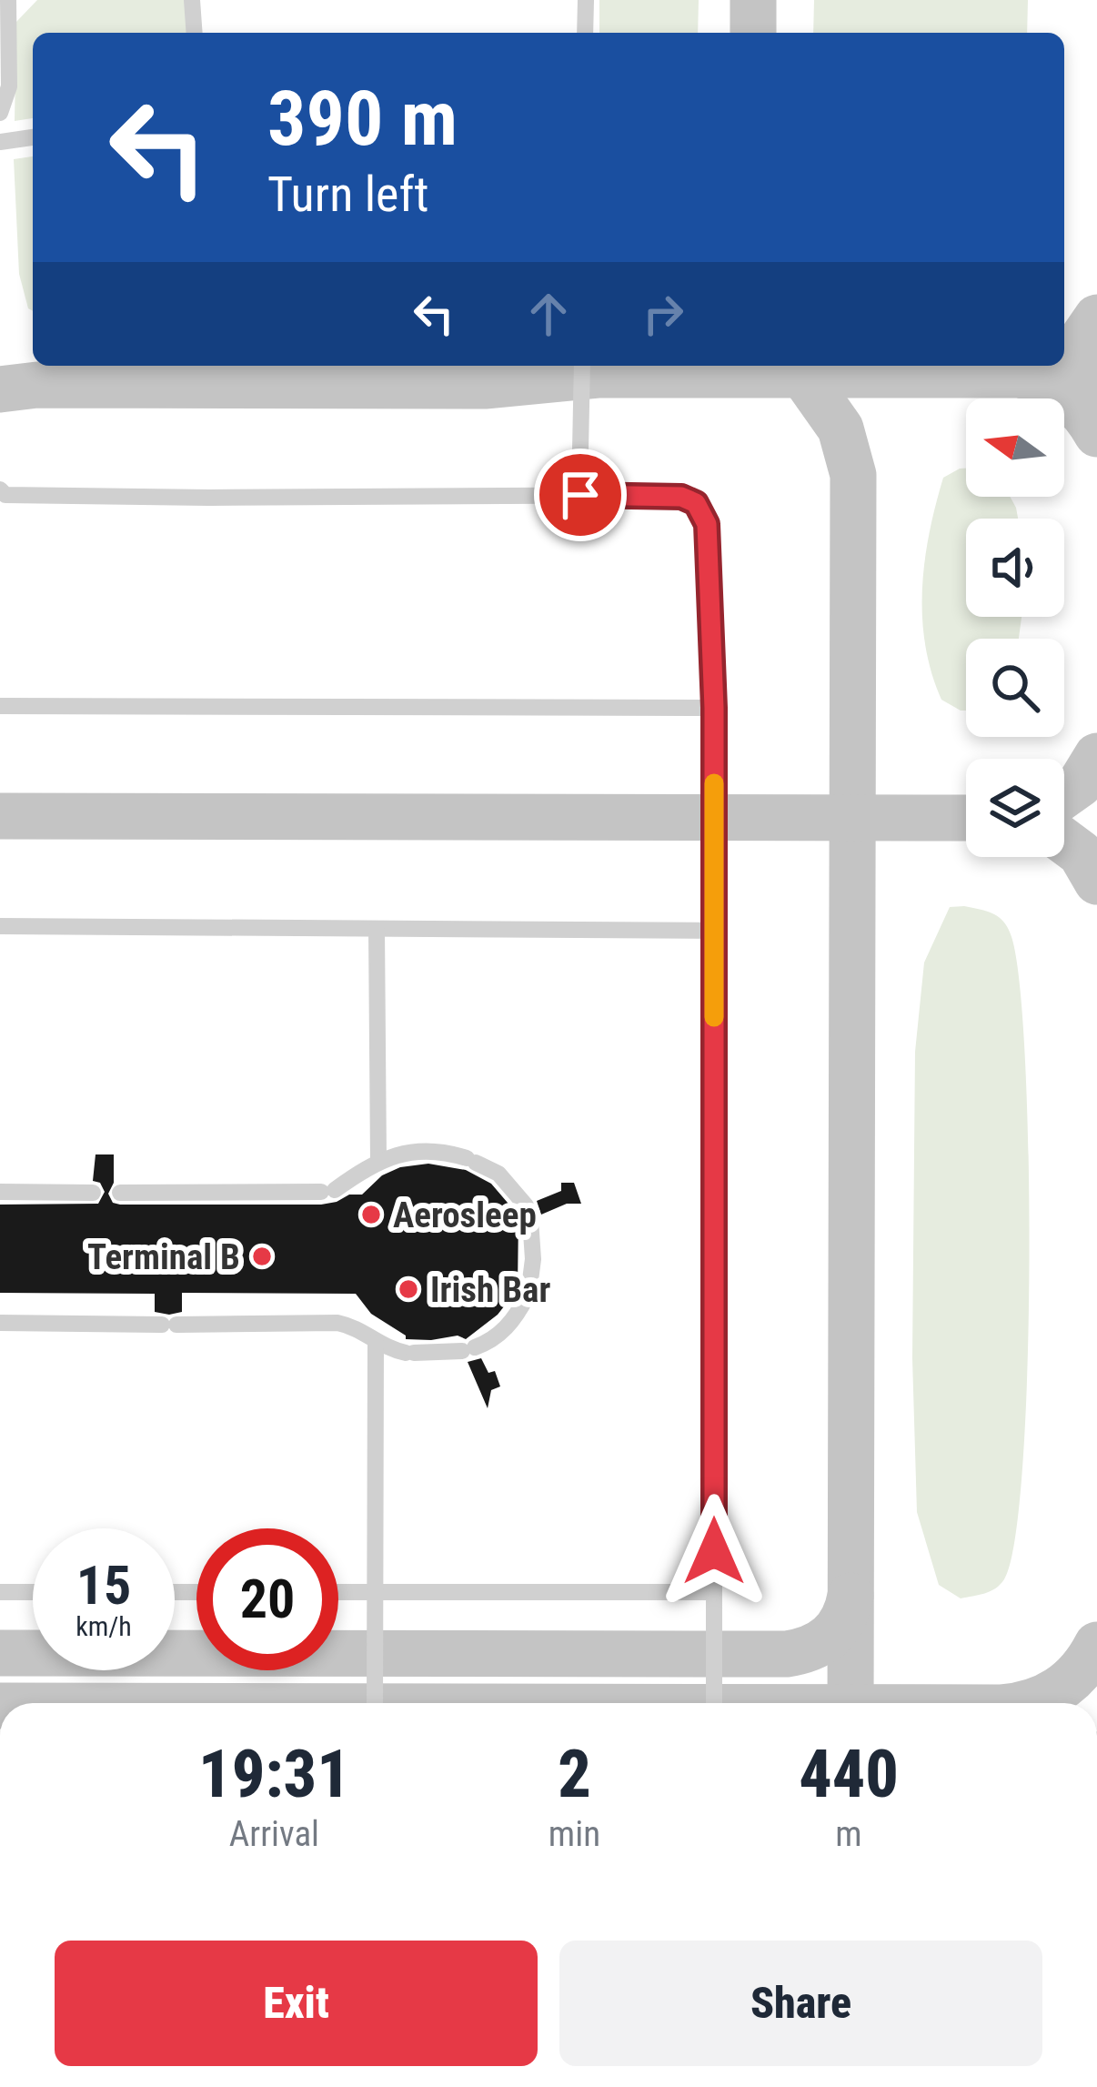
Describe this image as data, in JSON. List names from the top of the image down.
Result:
{
  "places": ["Aerosleep", "Terminal B", "Irish Bar"],
  "north": "left",
  "page": {
    "turn": ["390 m", "Turn left"],
    "speed": "15 km/h",
    "limit": "20",
    "eta": [
      "19:31",
      "Arrival",
      "2",
      "min",
      "440",
      "m"
    ],
    "buttons": ["Exit", "Share"]
  }
}
